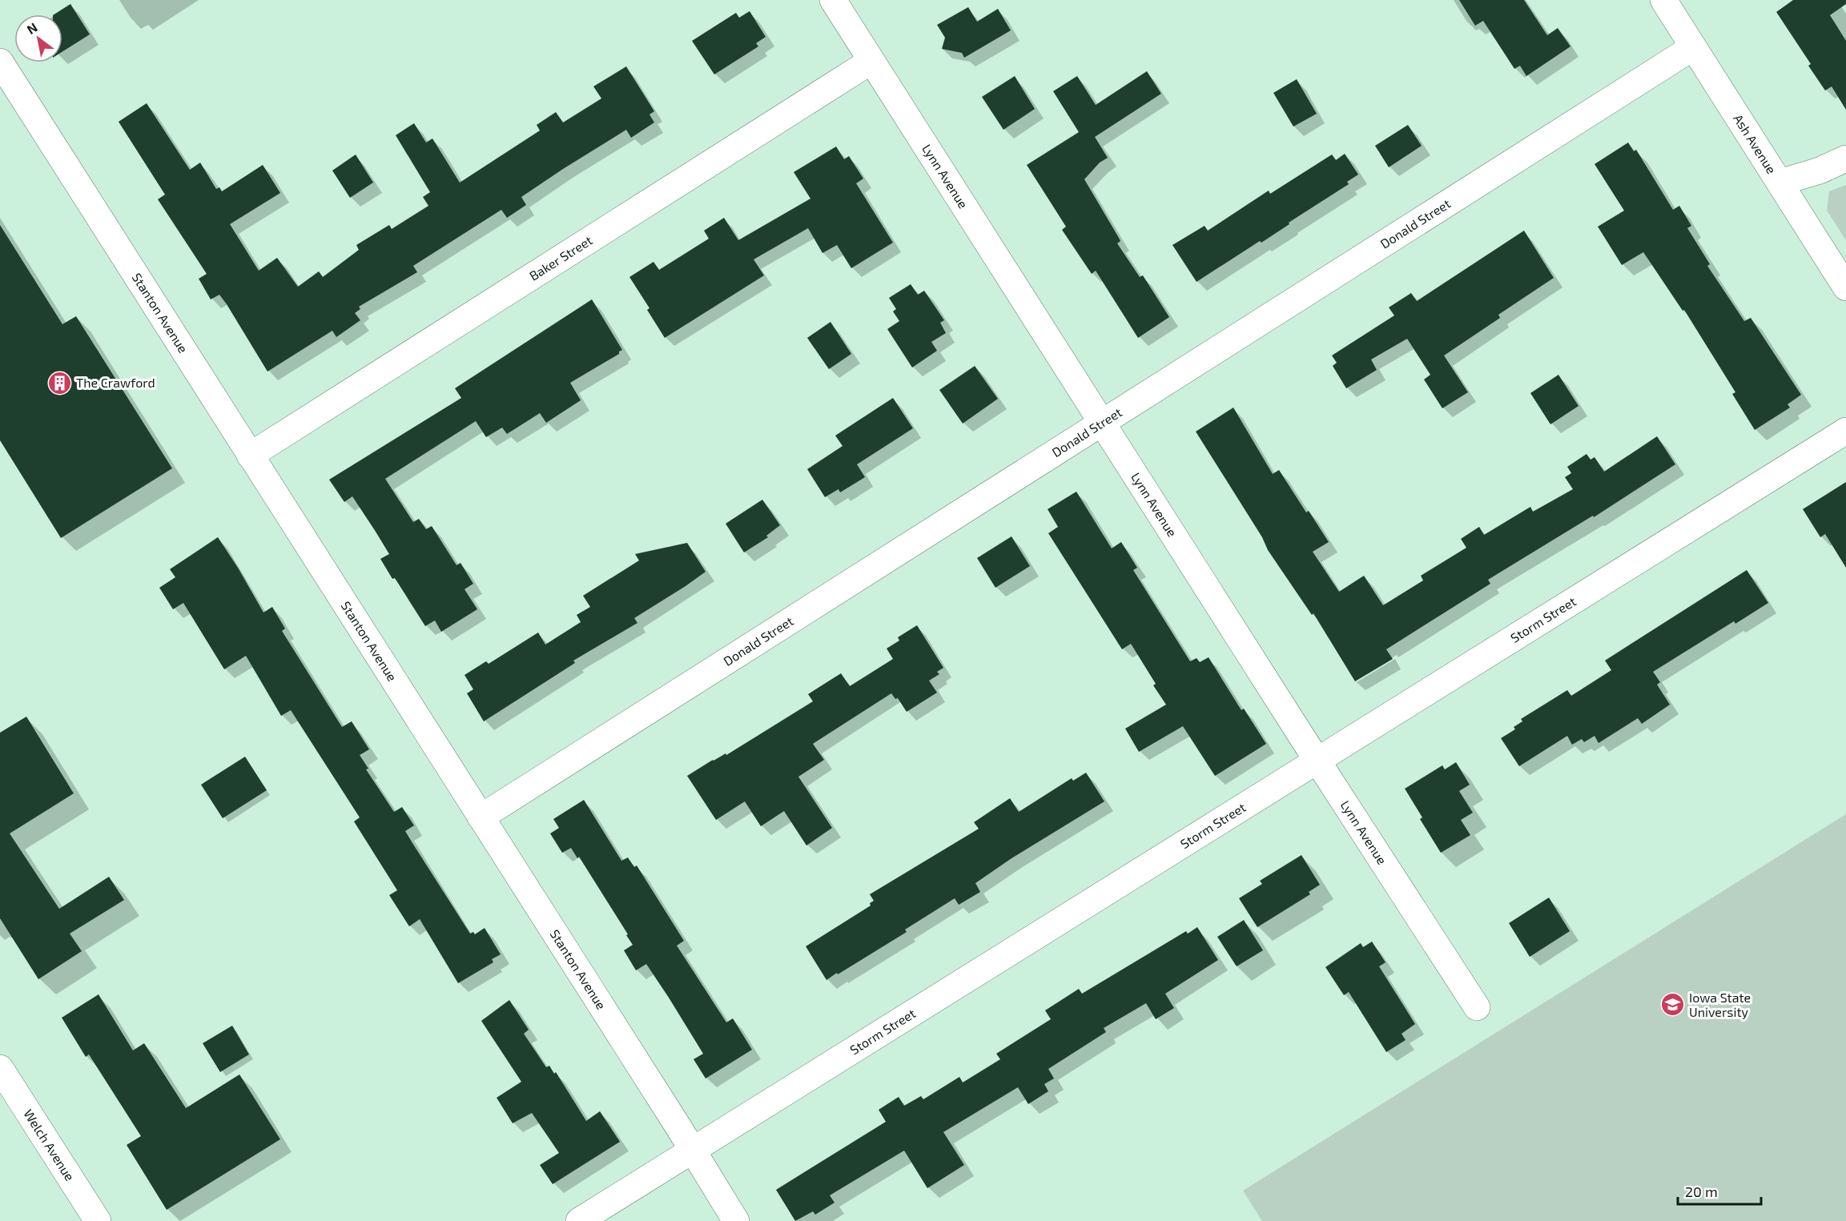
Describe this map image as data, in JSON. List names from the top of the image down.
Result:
{
  "streets": {
    "street": [
      "Ash Avenue",
      "Lynn Avenue",
      "Donald Street",
      "Baker Street",
      "Stanton Avenue",
      "Storm Street",
      "Welch Avenue"
    ]
  },
  "crossings": [
    ["Ash Avenue", "Donald Street"],
    ["Lynn Avenue", "Donald Street"],
    ["Lynn Avenue", "Baker Street"],
    ["Lynn Avenue", "Storm Street"],
    ["Donald Street", "Stanton Avenue"],
    ["Baker Street", "Stanton Avenue"],
    ["Stanton Avenue", "Storm Street"]
  ],
  "places": {
    "building": ["The Crawford"],
    "school or university": ["Iowa State University"]
  },
  "scale_bar": "20 m",
  "north": "top left"
}
